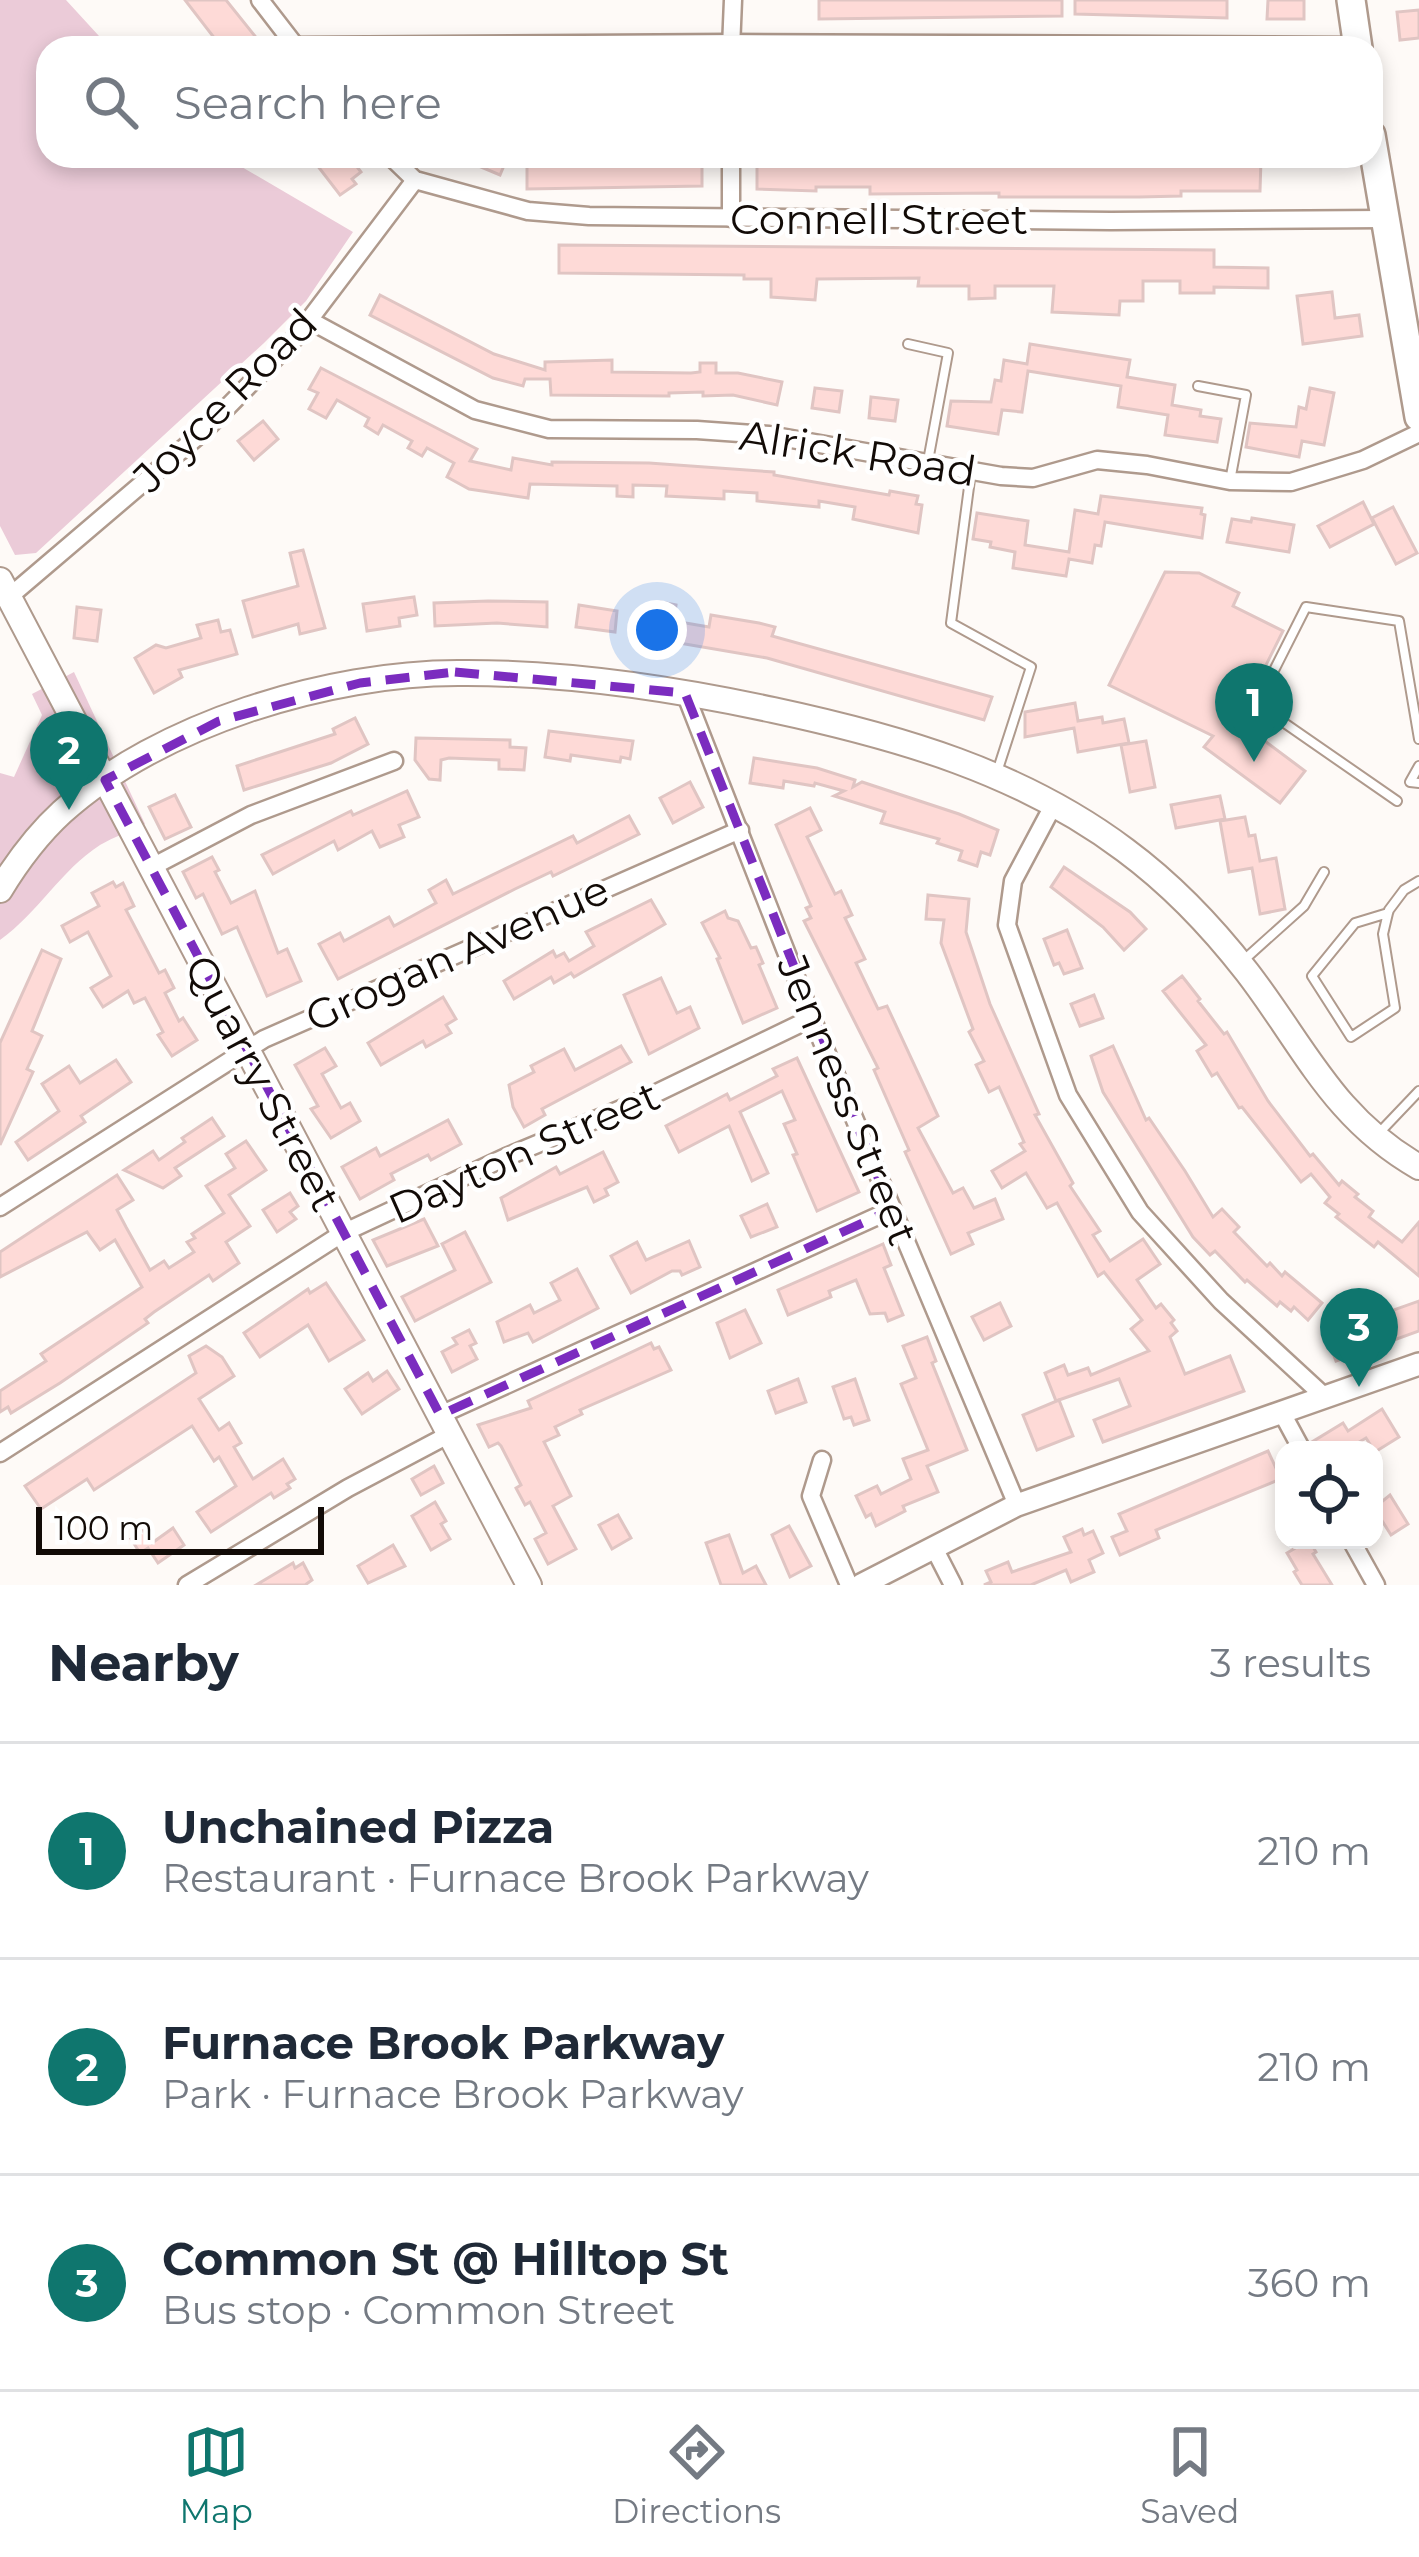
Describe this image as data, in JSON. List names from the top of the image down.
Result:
{
  "streets": {
    "main road": ["Quarry Street"],
    "street": [
      "Connell Street",
      "Joyce Road",
      "Alrick Road",
      "Grogan Avenue",
      "Jenness Street",
      "Dayton Street"
    ]
  },
  "crossings": [
    ["Connell Street", "Joyce Road"],
    ["Joyce Road", "Alrick Road"],
    ["Joyce Road", "Quarry Street"],
    ["Grogan Avenue", "Quarry Street"],
    ["Grogan Avenue", "Jenness Street"],
    ["Quarry Street", "Dayton Street"],
    ["Jenness Street", "Dayton Street"]
  ],
  "scale_bar": "100 m",
  "page": {
    "search": "Search here",
    "pins": ["1", "2", "3"],
    "scale": "100 m",
    "heading": ["Nearby", "3 results"],
    "list": [
      {
        "mark": "1",
        "name": "Unchained Pizza",
        "note": "Restaurant · Furnace Brook Parkway",
        "value": "210 m"
      },
      {
        "mark": "2",
        "name": "Furnace Brook Parkway",
        "note": "Park · Furnace Brook Parkway",
        "value": "210 m"
      },
      {
        "mark": "3",
        "name": "Common St @ Hilltop St",
        "note": "Bus stop · Common Street",
        "value": "360 m"
      }
    ],
    "nav": ["Map", "Directions", "Saved"]
  }
}
